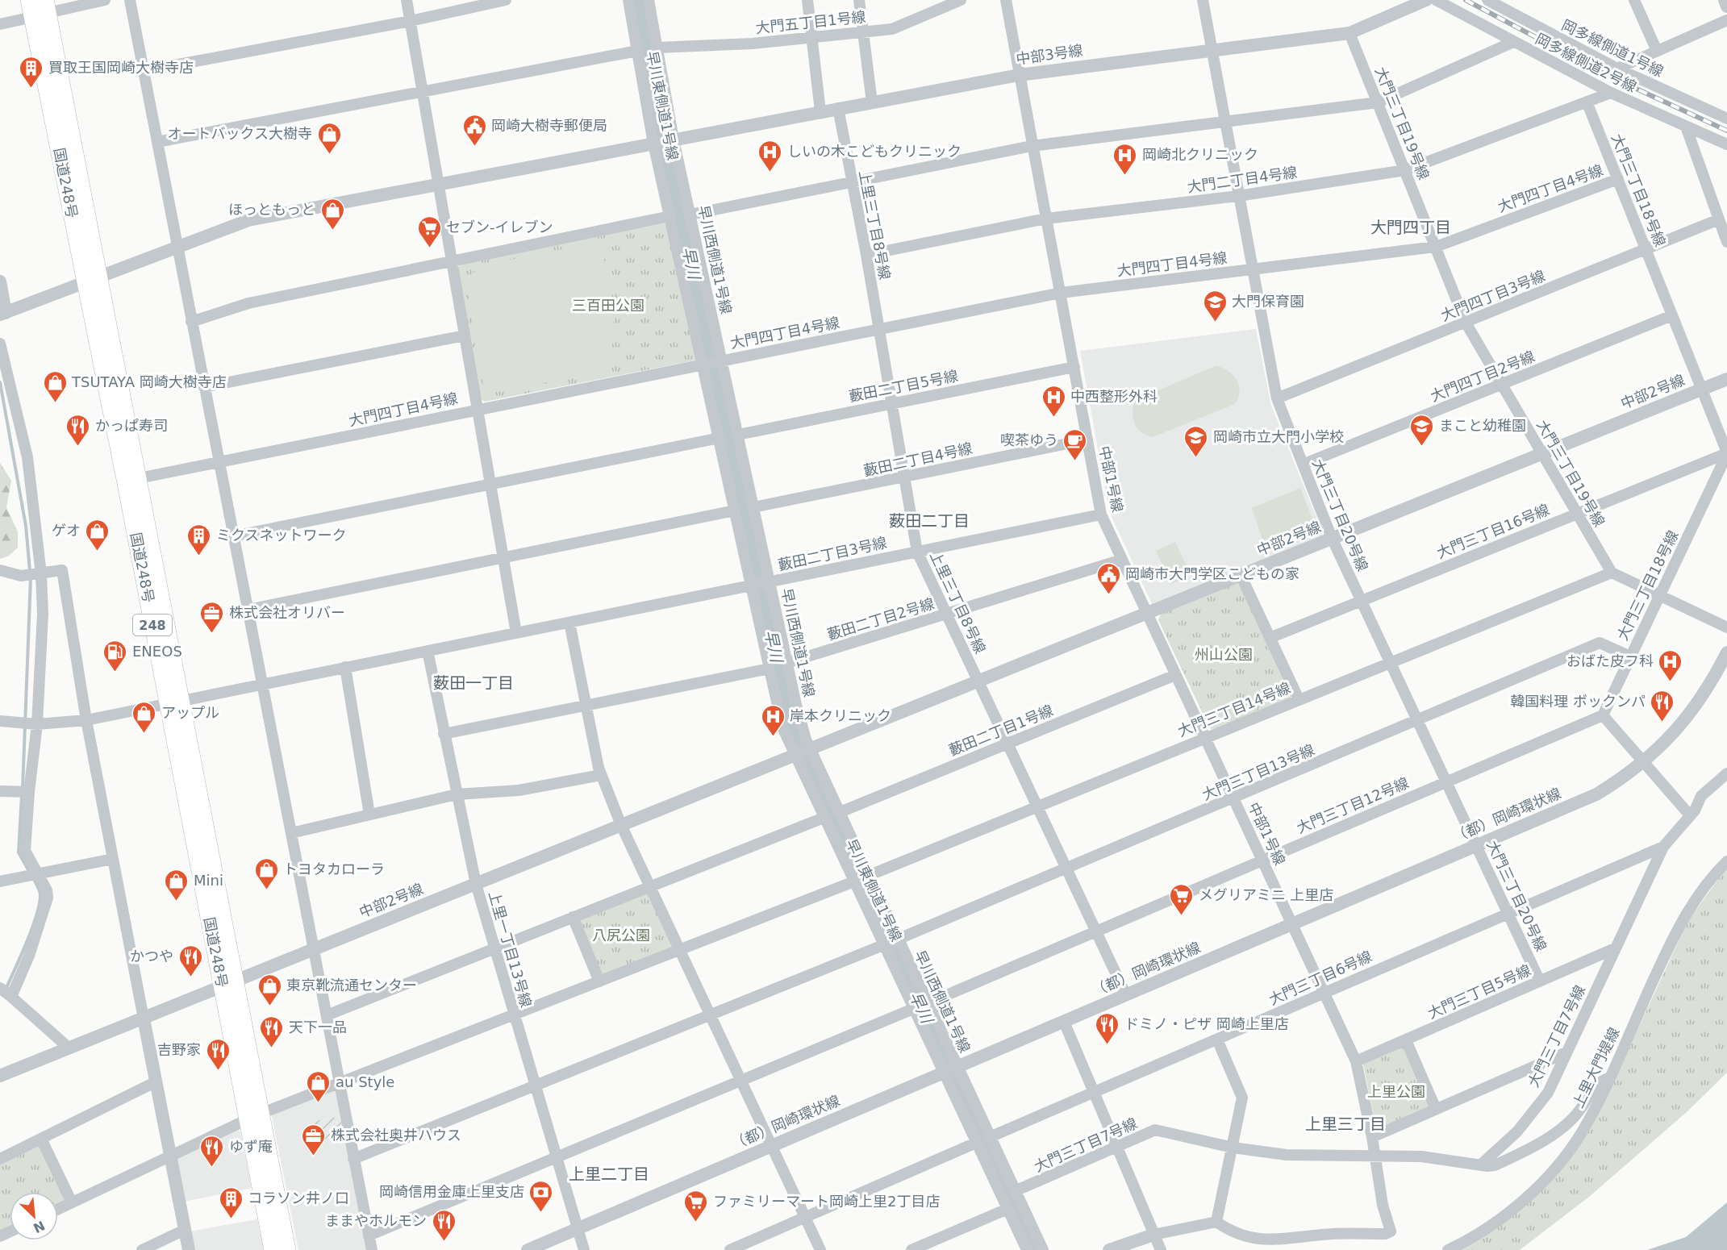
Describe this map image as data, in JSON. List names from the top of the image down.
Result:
{
  "streets": {
    "highway": ["国道248号", "248"],
    "street": [
      "大門五丁目1号線",
      "岡多線側道1号線",
      "中部3号線",
      "岡多線側道2号線",
      "早川東側道1号線",
      "大門三丁目19号線",
      "大門二丁目4号線",
      "大門四丁目4号線",
      "大門三丁目18号線",
      "上里三丁目8号線",
      "早川西側道1号線",
      "大門四丁目3号線",
      "大門四丁目2号線",
      "藪田二丁目5号線",
      "中部2号線",
      "藪田二丁目4号線",
      "中部1号線",
      "大門三丁目20号線",
      "大門三丁目16号線",
      "藪田二丁目3号線",
      "藪田二丁目2号線",
      "大門三丁目14号線",
      "藪田二丁目1号線",
      "大門三丁目13号線",
      "大門三丁目12号線",
      "（都）岡崎環状線",
      "上里一丁目13号線",
      "大門三丁目6号線",
      "大門三丁目5号線",
      "大門三丁目7号線",
      "上里大門堤線"
    ]
  },
  "crossings": [
    ["大門五丁目1号線", "早川西側道1号線"],
    ["中部3号線", "早川東側道1号線"],
    ["中部3号線", "大門三丁目19号線"],
    ["中部3号線", "国道248号"],
    ["中部3号線", "上里三丁目8号線"],
    ["中部3号線", "早川西側道1号線"],
    ["中部3号線", "中部1号線"],
    ["中部3号線", "大門三丁目20号線"],
    ["岡多線側道2号線", "大門二丁目4号線"],
    ["早川東側道1号線", "大門四丁目4号線"],
    ["早川東側道1号線", "中部2号線"],
    ["早川東側道1号線", "藪田二丁目3号線"],
    ["早川東側道1号線", "大門三丁目13号線"],
    ["早川東側道1号線", "（都）岡崎環状線"],
    ["大門三丁目19号線", "大門二丁目4号線"],
    ["大門三丁目19号線", "大門四丁目4号線"],
    ["大門三丁目19号線", "大門四丁目3号線"],
    ["大門三丁目19号線", "大門四丁目2号線"],
    ["大門三丁目19号線", "中部2号線"],
    ["大門三丁目19号線", "大門三丁目16号線"],
    ["大門三丁目19号線", "大門三丁目14号線"],
    ["大門二丁目4号線", "大門三丁目18号線"],
    ["大門二丁目4号線", "上里三丁目8号線"],
    ["大門二丁目4号線", "中部1号線"],
    ["大門二丁目4号線", "大門三丁目20号線"],
    ["国道248号", "大門四丁目4号線"],
    ["国道248号", "中部2号線"],
    ["国道248号", "藪田二丁目3号線"],
    ["大門四丁目4号線", "大門三丁目18号線"],
    ["大門四丁目4号線", "上里三丁目8号線"],
    ["大門四丁目4号線", "早川西側道1号線"],
    ["大門四丁目4号線", "中部1号線"],
    ["大門四丁目4号線", "大門三丁目20号線"],
    ["大門三丁目18号線", "大門四丁目3号線"],
    ["大門三丁目18号線", "大門四丁目2号線"],
    ["大門三丁目18号線", "中部2号線"],
    ["大門三丁目18号線", "大門三丁目16号線"],
    ["大門三丁目18号線", "大門三丁目13号線"],
    ["大門三丁目18号線", "大門三丁目12号線"],
    ["上里三丁目8号線", "藪田二丁目5号線"],
    ["上里三丁目8号線", "中部2号線"],
    ["上里三丁目8号線", "藪田二丁目4号線"],
    ["上里三丁目8号線", "藪田二丁目3号線"],
    ["上里三丁目8号線", "藪田二丁目2号線"],
    ["上里三丁目8号線", "大門三丁目14号線"],
    ["上里三丁目8号線", "藪田二丁目1号線"],
    ["上里三丁目8号線", "大門三丁目13号線"],
    ["上里三丁目8号線", "大門三丁目12号線"],
    ["上里三丁目8号線", "（都）岡崎環状線"],
    ["早川西側道1号線", "藪田二丁目5号線"],
    ["早川西側道1号線", "中部2号線"],
    ["早川西側道1号線", "藪田二丁目4号線"],
    ["早川西側道1号線", "藪田二丁目3号線"],
    ["早川西側道1号線", "藪田二丁目2号線"],
    ["早川西側道1号線", "大門三丁目14号線"],
    ["早川西側道1号線", "藪田二丁目1号線"],
    ["早川西側道1号線", "大門三丁目13号線"],
    ["早川西側道1号線", "大門三丁目12号線"],
    ["早川西側道1号線", "（都）岡崎環状線"],
    ["早川西側道1号線", "大門三丁目6号線"],
    ["早川西側道1号線", "大門三丁目7号線"],
    ["大門四丁目3号線", "大門三丁目20号線"],
    ["大門四丁目2号線", "大門三丁目20号線"],
    ["藪田二丁目5号線", "中部1号線"],
    ["中部2号線", "中部1号線"],
    ["中部2号線", "大門三丁目20号線"],
    ["中部2号線", "上里一丁目13号線"],
    ["藪田二丁目4号線", "中部1号線"],
    ["中部1号線", "藪田二丁目3号線"],
    ["中部1号線", "藪田二丁目2号線"],
    ["中部1号線", "大門三丁目14号線"],
    ["中部1号線", "藪田二丁目1号線"],
    ["中部1号線", "大門三丁目13号線"],
    ["中部1号線", "大門三丁目12号線"],
    ["中部1号線", "（都）岡崎環状線"],
    ["中部1号線", "大門三丁目6号線"],
    ["中部1号線", "大門三丁目5号線"],
    ["中部1号線", "大門三丁目7号線"],
    ["大門三丁目20号線", "大門三丁目16号線"],
    ["大門三丁目20号線", "大門三丁目14号線"],
    ["大門三丁目20号線", "大門三丁目13号線"],
    ["大門三丁目20号線", "大門三丁目12号線"],
    ["大門三丁目20号線", "（都）岡崎環状線"],
    ["大門三丁目20号線", "大門三丁目6号線"],
    ["大門三丁目20号線", "大門三丁目5号線"],
    ["藪田二丁目3号線", "上里一丁目13号線"],
    ["大門三丁目13号線", "上里一丁目13号線"],
    ["（都）岡崎環状線", "上里一丁目13号線"],
    ["大門三丁目6号線", "大門三丁目7号線"],
    ["大門三丁目5号線", "大門三丁目7号線"]
  ],
  "districts": [
    "大門四丁目",
    "薮田二丁目",
    "薮田一丁目",
    "上里三丁目",
    "上里二丁目"
  ],
  "water": ["早川"],
  "parks": [
    "三百田公園",
    "州山公園",
    "八尻公園",
    "上里公園"
  ],
  "places": {
    "building": ["買取王国岡崎大樹寺店", "ミクスネットワーク", "コラソン井ノ口"],
    "public building": ["岡崎大樹寺郵便局", "岡崎市大門学区こどもの家"],
    "shop": [
      "オートバックス大樹寺",
      "ほっともっと",
      "TSUTAYA 岡崎大樹寺店",
      "ゲオ",
      "アップル",
      "トヨタカローラ",
      "Mini",
      "東京靴流通センター",
      "au Style"
    ],
    "hospital": [
      "しいの木こどもクリニック",
      "岡崎北クリニック",
      "中西整形外科",
      "おばた皮フ科",
      "岸本クリニック"
    ],
    "supermarket": ["セブン-イレブン", "メグリアミニ 上里店", "ファミリーマート岡崎上里2丁目店"],
    "school or university": ["大門保育園", "まこと幼稚園", "岡崎市立大門小学校"],
    "restaurant": [
      "かっぱ寿司",
      "韓国料理 ボックンパ",
      "かつや",
      "ドミノ・ピザ 岡崎上里店",
      "天下一品",
      "吉野家",
      "ゆず庵",
      "ままやホルモン"
    ],
    "cafe": ["喫茶ゆう"],
    "office": ["株式会社オリバー", "株式会社奥井ハウス"],
    "fuel station": ["ENEOS"],
    "bank": ["岡崎信用金庫上里支店"]
  },
  "north": "bottom right"
}
